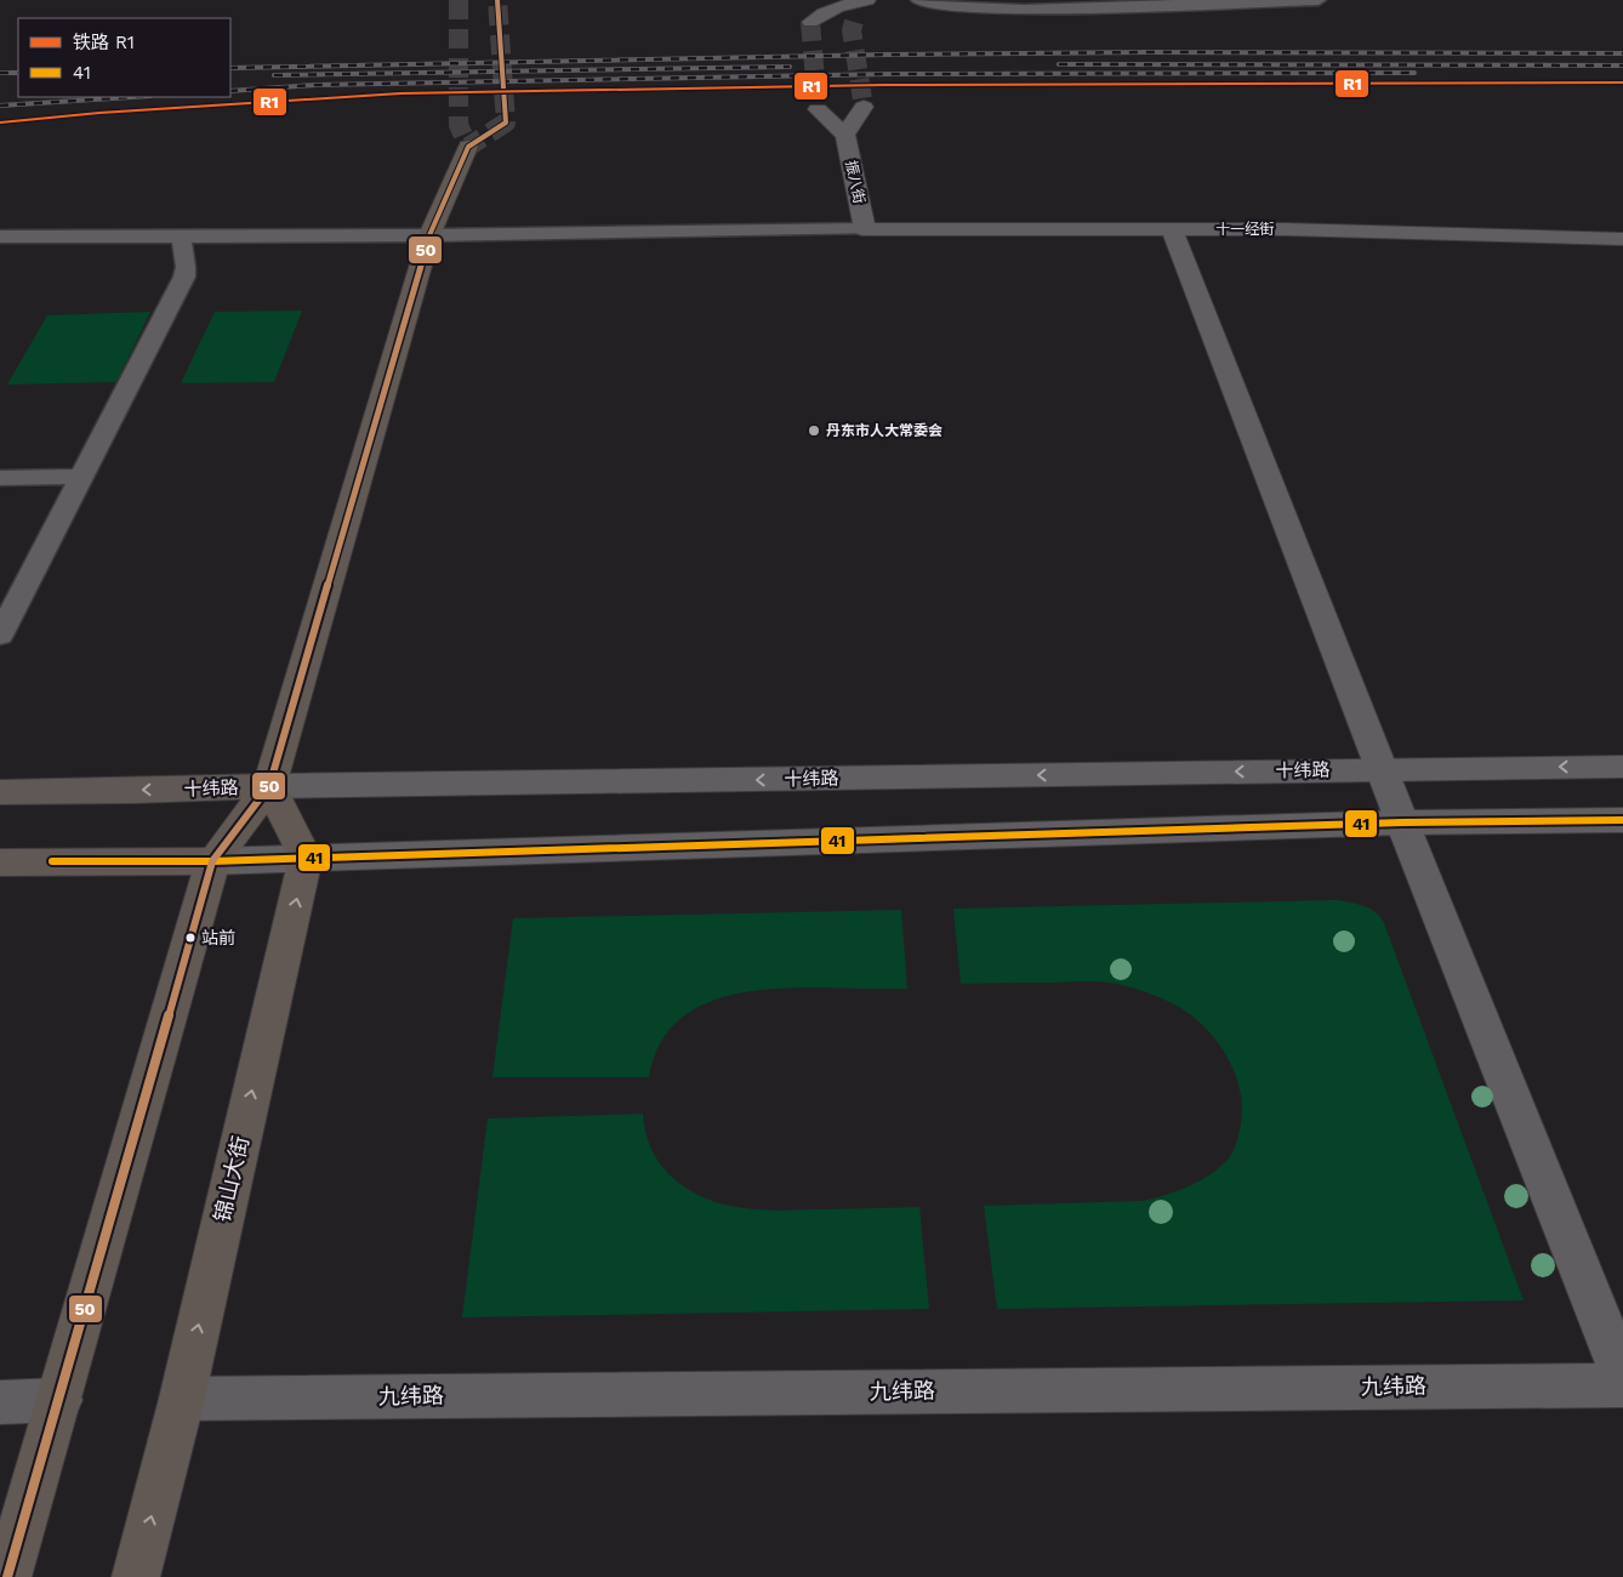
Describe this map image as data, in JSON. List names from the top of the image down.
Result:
{
  "streets": {
    "highway": ["锦山大街"],
    "main road": ["十纬路"],
    "street": ["振八街", "十一经街", "九纬路"]
  },
  "crossings": [
    ["振八街", "十一经街"],
    ["锦山大街", "九纬路"]
  ],
  "places": ["丹东市人大常委会", "站前"],
  "lines": ["transit line 50", "rail line R1", "transit line 41"],
  "legend": ["铁路 R1", "41"]
}
